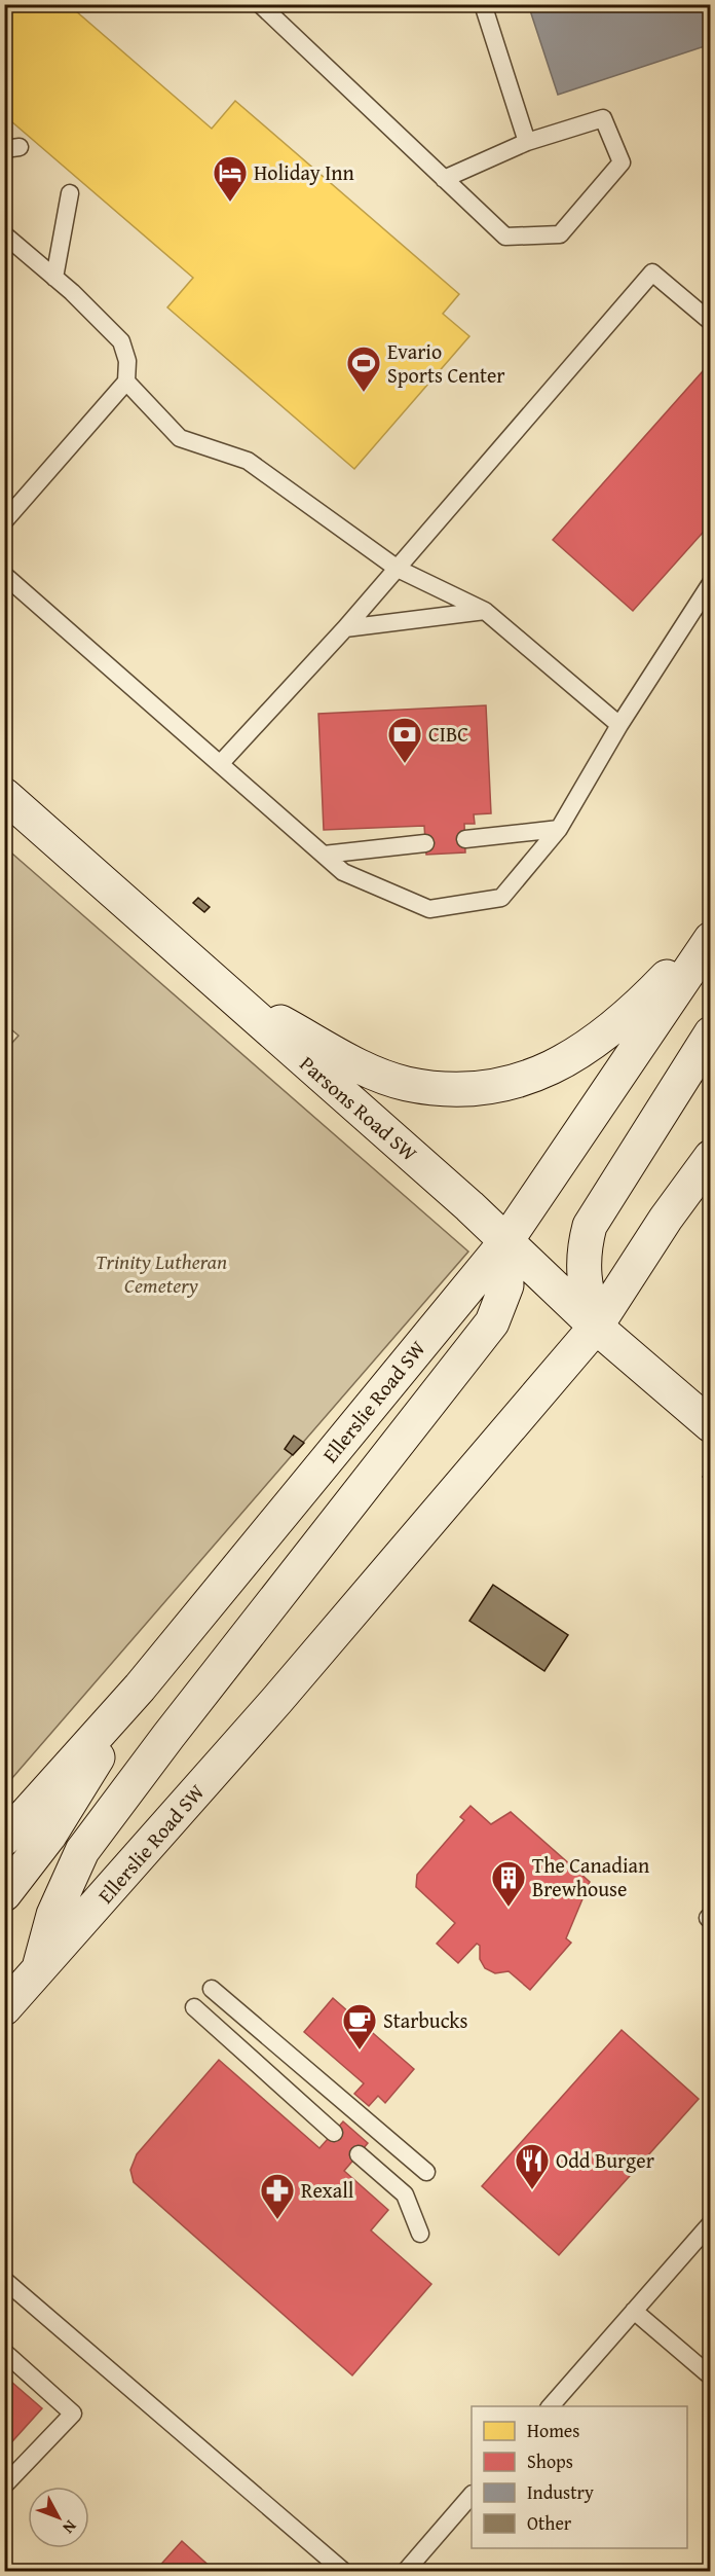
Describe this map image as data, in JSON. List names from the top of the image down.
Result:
{
  "streets": {
    "main road": ["Parsons Road SW", "Ellerslie Road SW"]
  },
  "crossings": [
    ["Parsons Road SW", "Ellerslie Road SW"]
  ],
  "parks": ["Trinity Lutheran Cemetery"],
  "places": {
    "hotel": ["Holiday Inn"],
    "sports": ["Evario Sports Center"],
    "bank": ["CIBC"],
    "building": ["The Canadian Brewhouse"],
    "cafe": ["Starbucks"],
    "restaurant": ["Odd Burger"],
    "pharmacy": ["Rexall"]
  },
  "legend": [
    "Homes",
    "Shops",
    "Industry",
    "Other"
  ],
  "north": "bottom right"
}
